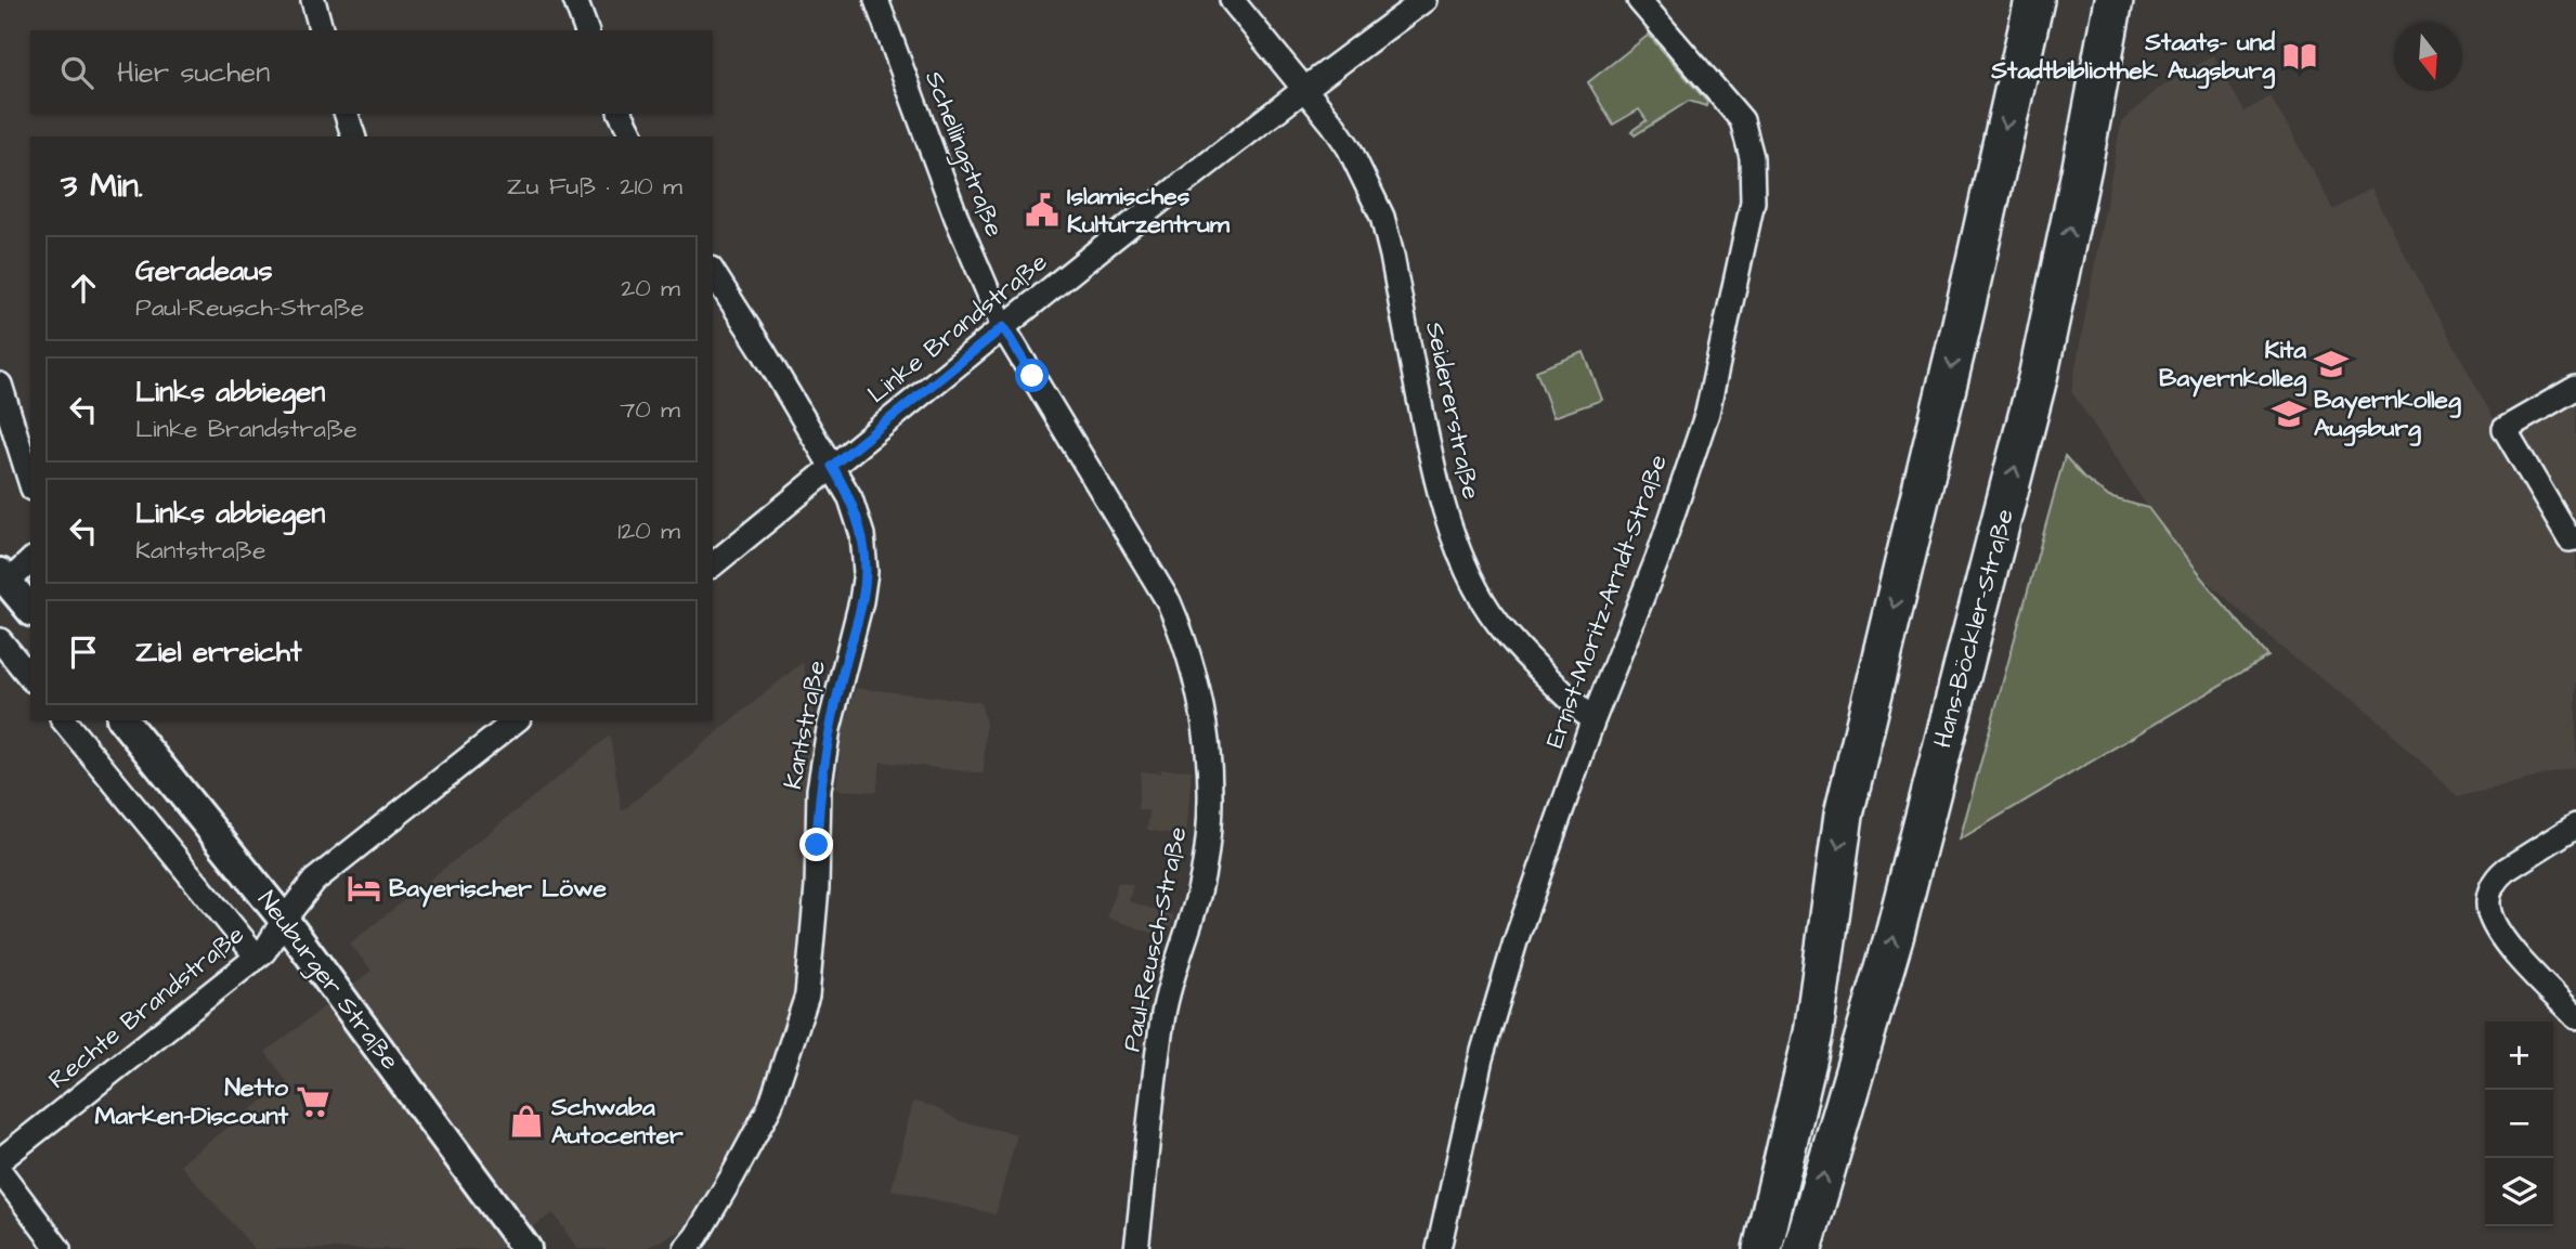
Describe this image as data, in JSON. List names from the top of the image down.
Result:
{
  "streets": {
    "main road": ["Hans-Böckler-Straße"],
    "street": [
      "Schellingstraße",
      "Linke Brandstraße",
      "Seidererstraße",
      "Ernst-Moritz-Arndt-Straße",
      "Kantstraße",
      "Paul-Reusch-Straße",
      "Neuburger Straße",
      "Rechte Brandstraße"
    ]
  },
  "crossings": [
    ["Schellingstraße", "Linke Brandstraße"],
    ["Schellingstraße", "Paul-Reusch-Straße"],
    ["Linke Brandstraße", "Seidererstraße"],
    ["Linke Brandstraße", "Kantstraße"],
    ["Linke Brandstraße", "Paul-Reusch-Straße"],
    ["Seidererstraße", "Ernst-Moritz-Arndt-Straße"],
    ["Neuburger Straße", "Rechte Brandstraße"]
  ],
  "places": {
    "library": ["Staats- und Stadtbibliothek Augsburg"],
    "public building": ["Islamisches Kulturzentrum"],
    "school or university": ["Kita Bayernkolleg", "Bayernkolleg Augsburg"],
    "hotel": ["Bayerischer Löwe"],
    "supermarket": ["Netto Marken-Discount"],
    "shop": ["Schwaba Autocenter"]
  },
  "north": "bottom",
  "page": {
    "search": "Hier suchen",
    "heading": ["3 Min.", "Zu Fuß · 210 m"],
    "list": [
      ["Geradeaus", "Paul-Reusch-Straße", "20 m"],
      ["Links abbiegen", "Linke Brandstraße", "70 m"],
      ["Links abbiegen", "Kantstraße", "120 m"],
      "Ziel erreicht"
    ],
    "map_buttons": ["+", "−"]
  }
}
